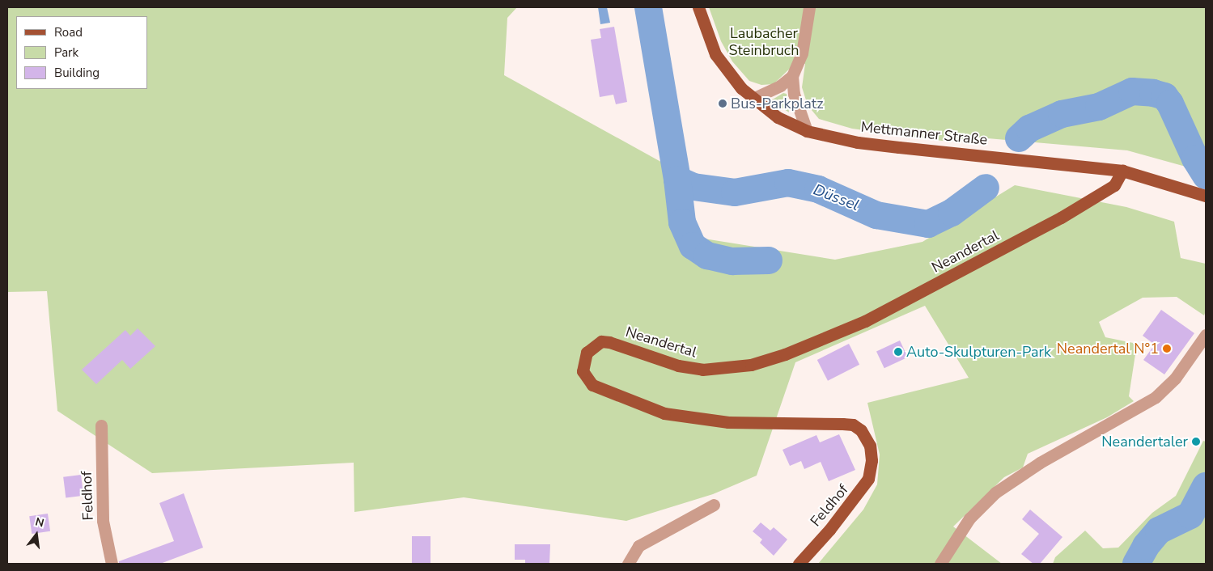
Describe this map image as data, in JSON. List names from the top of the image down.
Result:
{
  "streets": {
    "main road": ["Mettmanner Straße", "Neandertal", "Feldhof"]
  },
  "crossings": [
    ["Mettmanner Straße", "Neandertal"],
    ["Neandertal", "Feldhof"]
  ],
  "water": ["Düssel"],
  "parks": ["Laubacher Steinbruch"],
  "places": [
    "Bus-Parkplatz",
    "Neandertal N°1",
    "Auto-Skulpturen-Park",
    "Neandertaler"
  ],
  "legend": ["Road", "Park", "Building"],
  "north": "top"
}
